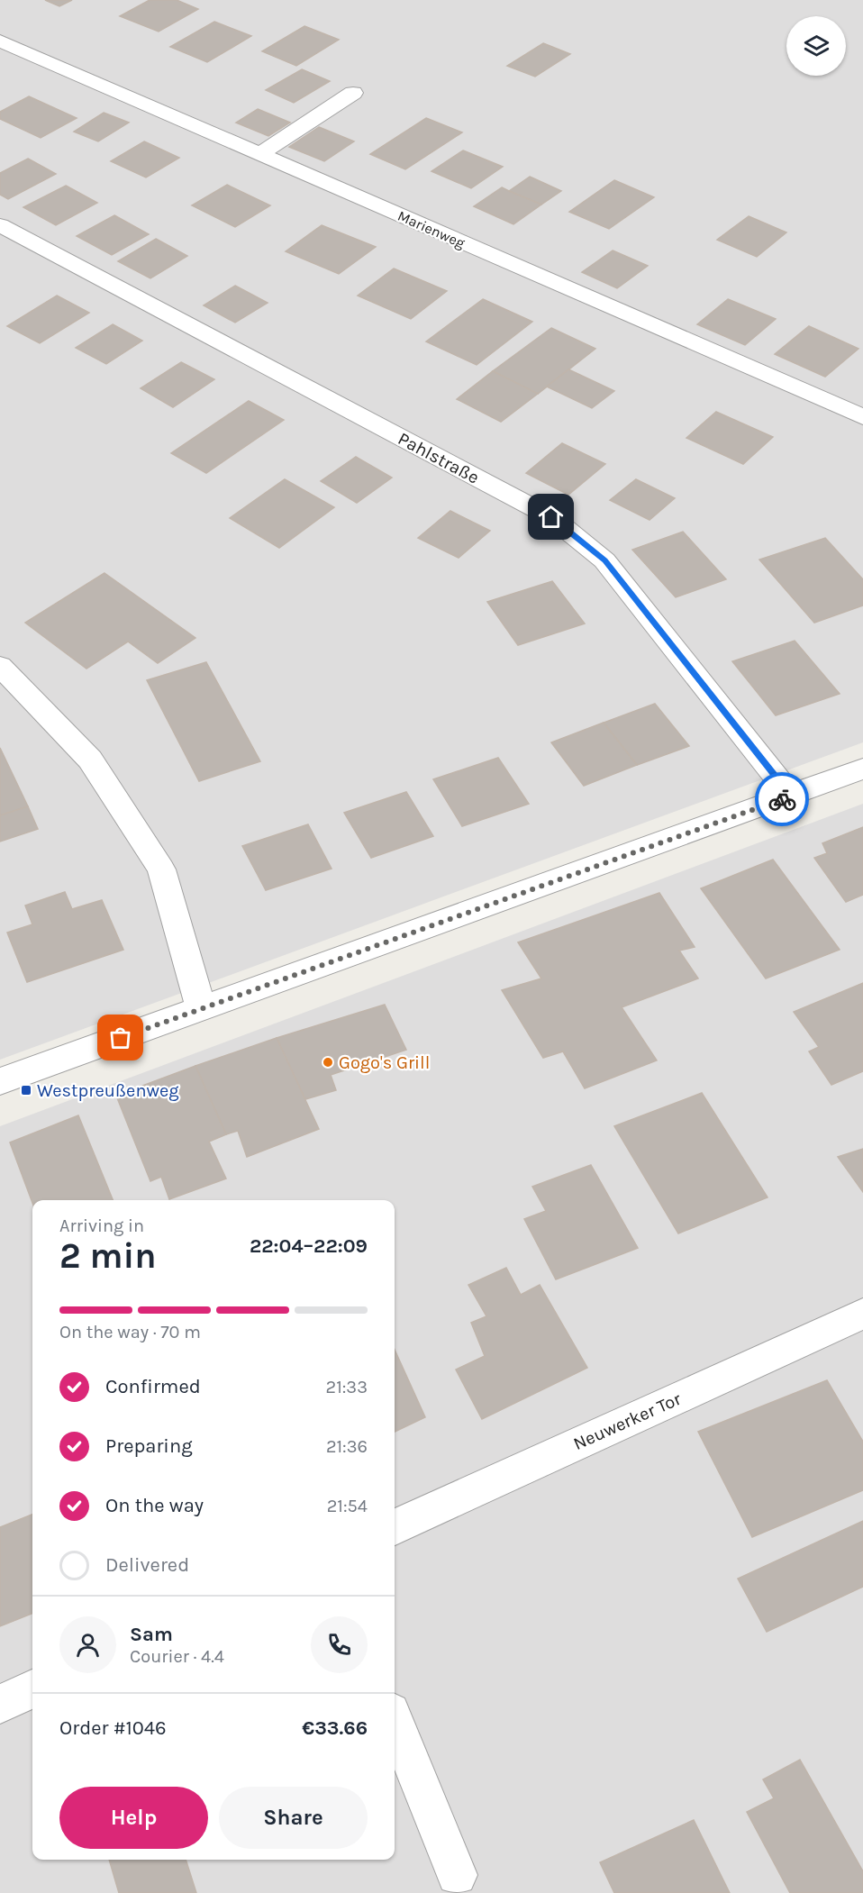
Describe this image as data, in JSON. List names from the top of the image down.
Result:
{
  "streets": {
    "street": ["Marienweg", "Pahlstraße", "Neuwerker Tor"]
  },
  "places": {
    "other": ["Gogo's Grill"],
    "transit": ["Westpreußenweg"]
  },
  "page": {
    "heading": ["2 min", "Arriving in", "22:04–22:09"],
    "panel": [
      "Sam",
      "Courier · 4.4",
      "Order #1046",
      "€33.66"
    ],
    "bar": "On the way · 70 m",
    "list": [
      ["Confirmed", "21:33"],
      ["Preparing", "21:36"],
      ["On the way", "21:54"],
      "Delivered"
    ],
    "buttons": ["Help", "Share"]
  }
}
